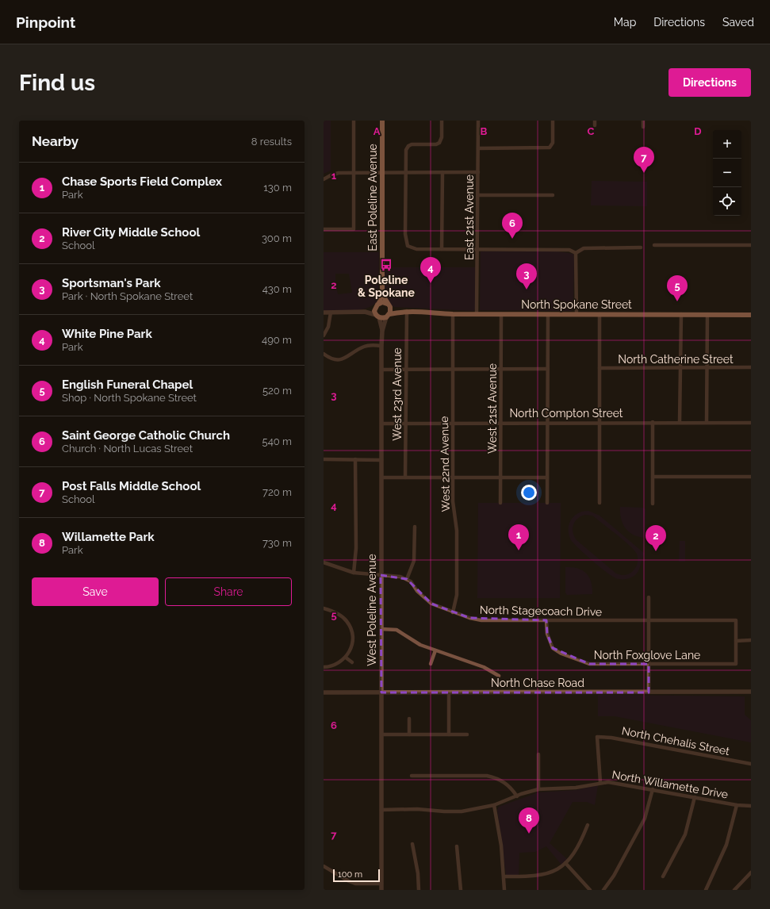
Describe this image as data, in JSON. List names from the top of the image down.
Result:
{
  "streets": {
    "main road": ["East Poleline Avenue", "North Spokane Street"],
    "street": [
      "East 21st Avenue",
      "North Catherine Street",
      "West 23rd Avenue",
      "West 21st Avenue",
      "North Compton Street",
      "West 22nd Avenue",
      "West Poleline Avenue",
      "North Stagecoach Drive",
      "North Foxglove Lane",
      "North Chase Road",
      "North Chehalis Street",
      "North Willamette Drive"
    ]
  },
  "crossings": [
    ["East Poleline Avenue", "North Spokane Street"],
    ["East Poleline Avenue", "West Poleline Avenue"],
    ["East 21st Avenue", "North Spokane Street"],
    ["North Spokane Street", "West 23rd Avenue"],
    ["North Spokane Street", "West 21st Avenue"],
    ["North Spokane Street", "West 22nd Avenue"],
    ["North Spokane Street", "West Poleline Avenue"],
    ["West 23rd Avenue", "North Compton Street"],
    ["West 21st Avenue", "North Compton Street"],
    ["North Compton Street", "West 22nd Avenue"],
    ["North Compton Street", "West Poleline Avenue"],
    ["West 22nd Avenue", "North Stagecoach Drive"],
    ["West Poleline Avenue", "North Chase Road"],
    ["West Poleline Avenue", "North Willamette Drive"],
    ["North Stagecoach Drive", "North Foxglove Lane"],
    ["North Chehalis Street", "North Willamette Drive"]
  ],
  "places": {
    "bus stop": ["Poleline & Spokane"]
  },
  "scale_bar": "100 m",
  "page": {
    "header": "Pinpoint",
    "nav": ["Map", "Directions", "Saved"],
    "buttons": [
      "Directions",
      ["Save", "Share"]
    ],
    "title": "Find us",
    "heading": ["Nearby", "8 results"],
    "map_buttons": ["+", "−"],
    "pins": [
      "7",
      "6",
      "4",
      "3",
      "5",
      "1",
      "2",
      "8"
    ],
    "list": [
      {
        "mark": "1",
        "name": "Chase Sports Field Complex",
        "note": "Park",
        "value": "130 m"
      },
      {
        "mark": "2",
        "name": "River City Middle School",
        "note": "School",
        "value": "300 m"
      },
      {
        "mark": "3",
        "name": "Sportsman's Park",
        "note": "Park · North Spokane Street",
        "value": "430 m"
      },
      {
        "mark": "4",
        "name": "White Pine Park",
        "note": "Park",
        "value": "490 m"
      },
      {
        "mark": "5",
        "name": "English Funeral Chapel",
        "note": "Shop · North Spokane Street",
        "value": "520 m"
      },
      {
        "mark": "6",
        "name": "Saint George Catholic Church",
        "note": "Church · North Lucas Street",
        "value": "540 m"
      },
      {
        "mark": "7",
        "name": "Post Falls Middle School",
        "note": "School",
        "value": "720 m"
      },
      {
        "mark": "8",
        "name": "Willamette Park",
        "note": "Park",
        "value": "730 m"
      }
    ],
    "scale": "100 m"
  },
  "grid": {
    "columns": [
      "A",
      "B",
      "C",
      "D"
    ],
    "rows": [
      "1",
      "2",
      "3",
      "4",
      "5",
      "6",
      "7"
    ]
  }
}
